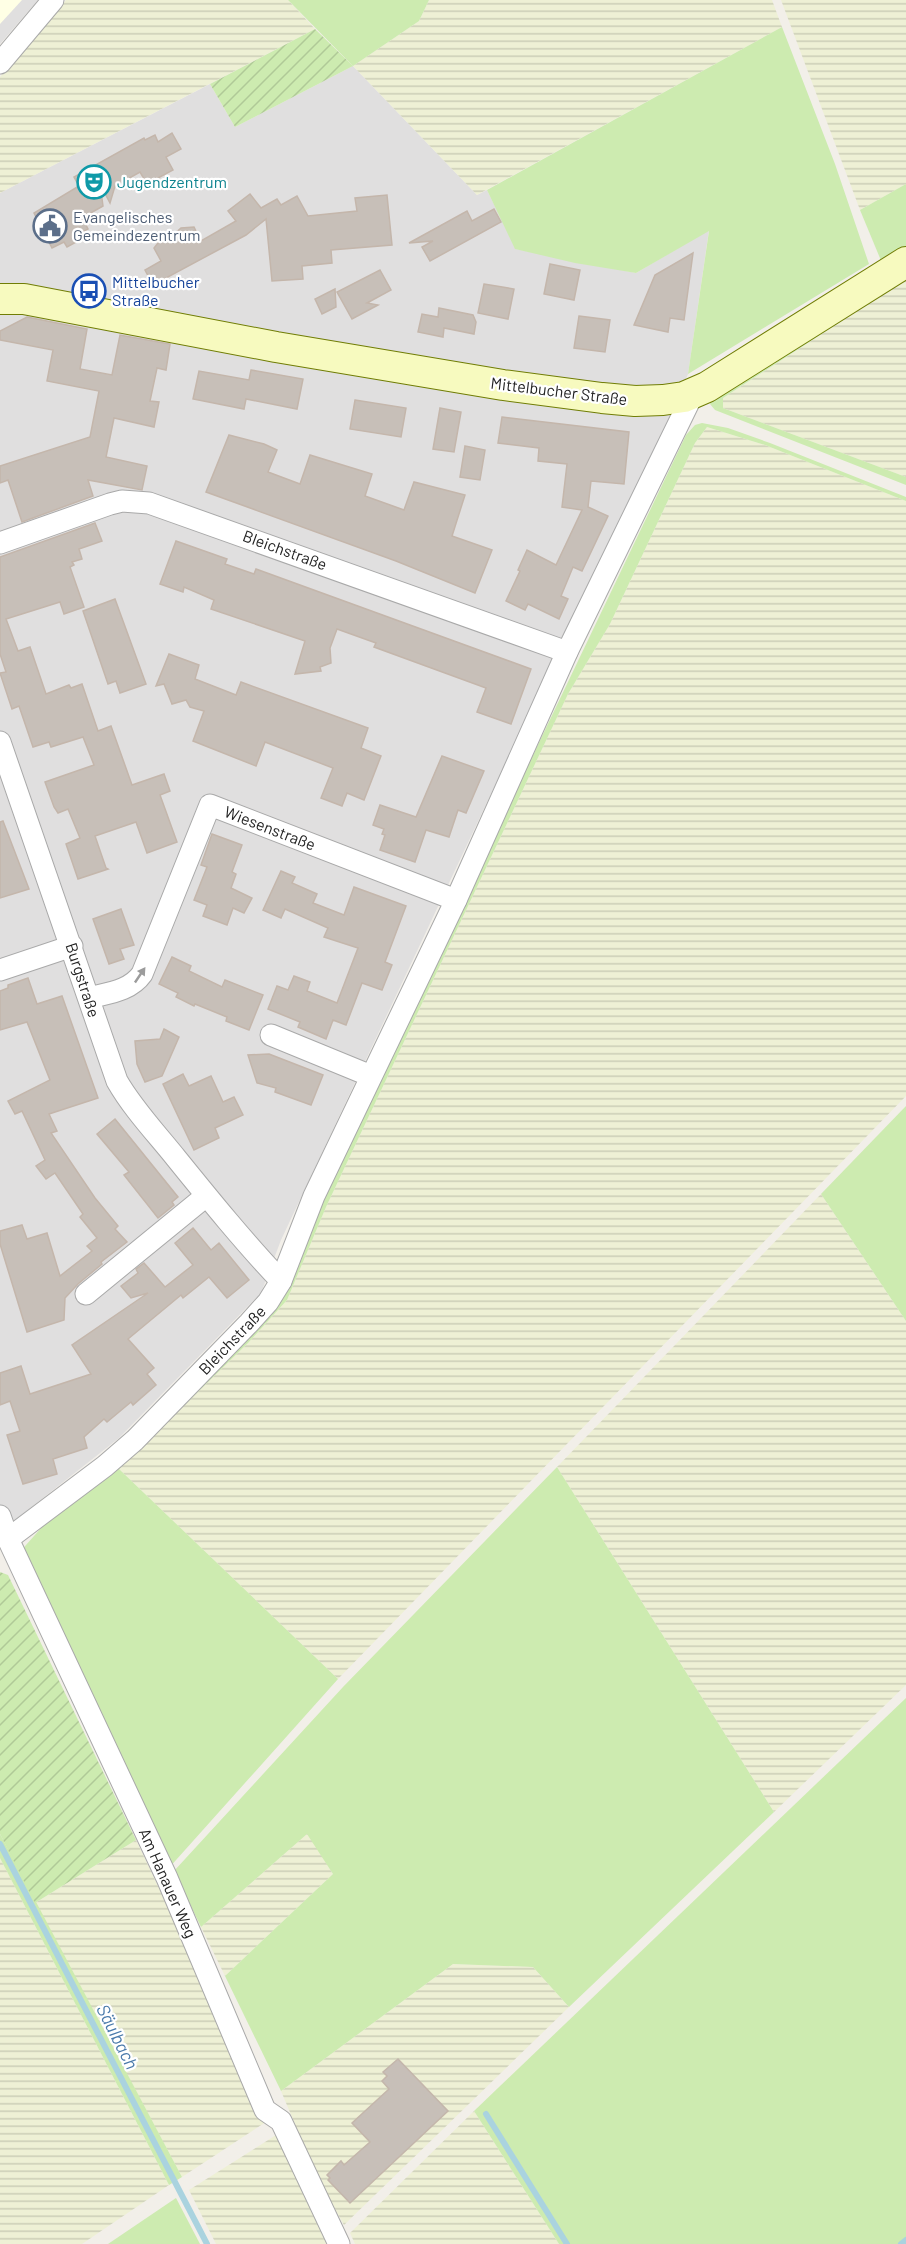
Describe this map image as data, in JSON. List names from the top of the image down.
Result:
{
  "streets": {
    "main road": ["Mittelbucher Straße"],
    "street": [
      "Bleichstraße",
      "Wiesenstraße",
      "Burgstraße",
      "Am Hanauer Weg"
    ]
  },
  "crossings": [
    ["Mittelbucher Straße", "Bleichstraße"],
    ["Bleichstraße", "Wiesenstraße"],
    ["Bleichstraße", "Burgstraße"],
    ["Bleichstraße", "Am Hanauer Weg"],
    ["Wiesenstraße", "Burgstraße"]
  ],
  "water": ["Säulbach"],
  "places": {
    "theatre": ["Jugendzentrum"],
    "public building": ["Evangelisches Gemeindezentrum"],
    "bus stop": ["Mittelbucher Straße"]
  }
}
